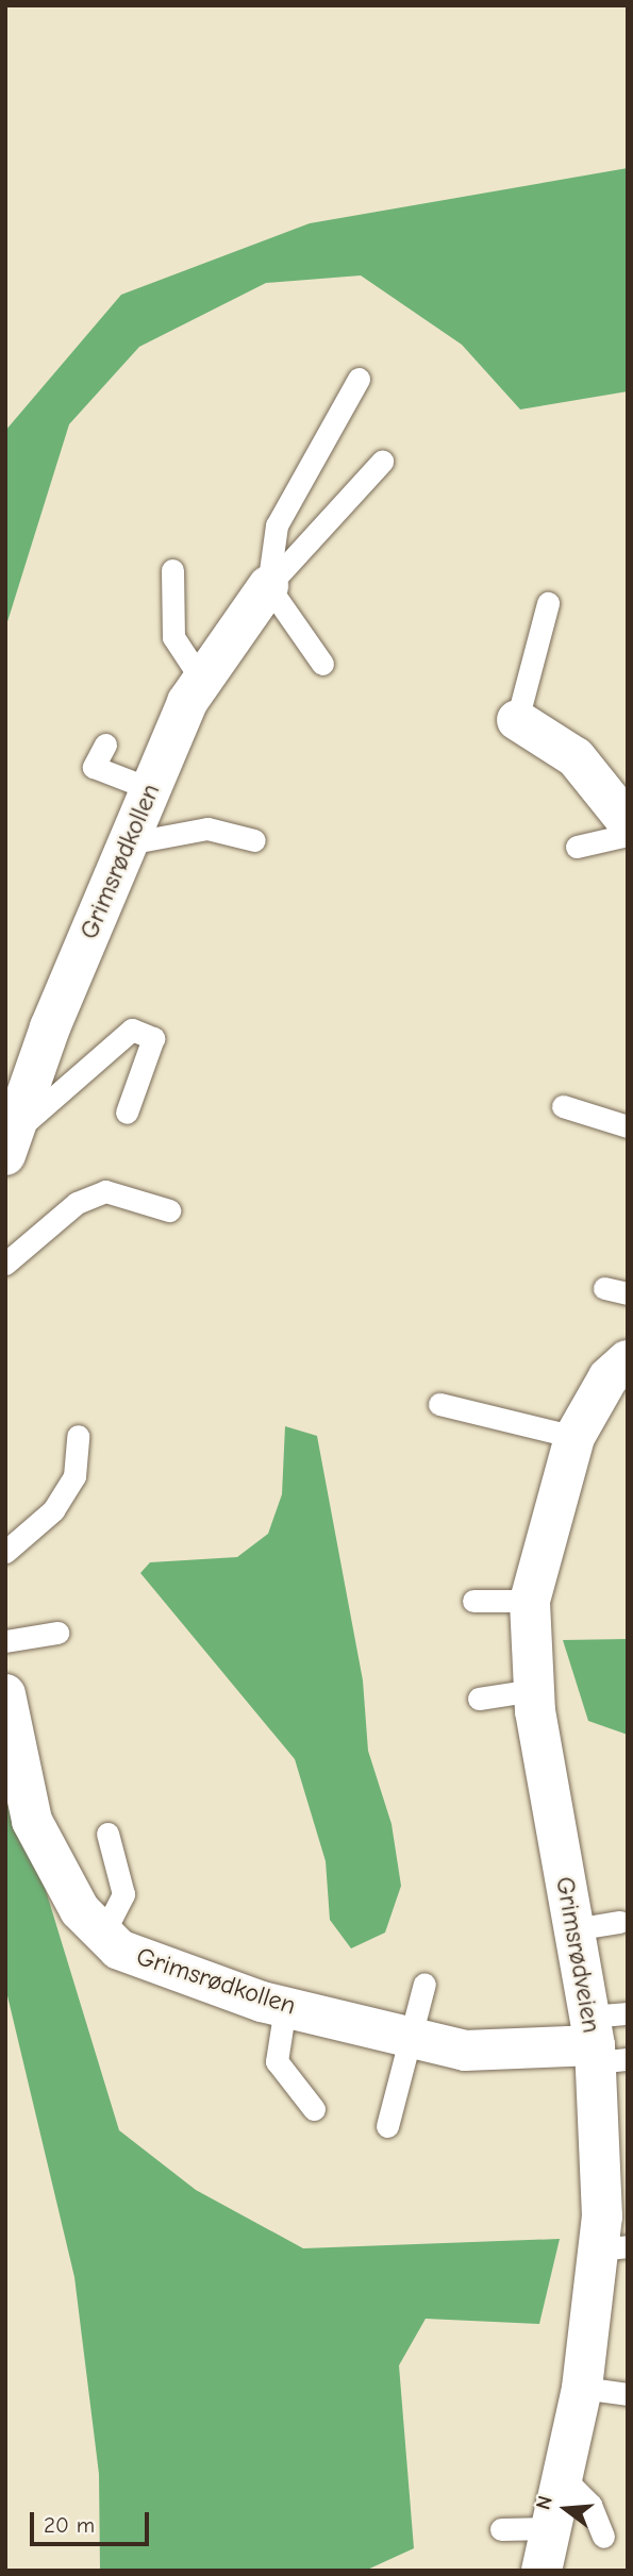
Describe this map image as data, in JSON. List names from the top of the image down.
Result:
{
  "streets": {
    "street": ["Grimsrødkollen", "Grimsrødveien"]
  },
  "crossings": [
    ["Grimsrødkollen", "Grimsrødveien"]
  ],
  "scale_bar": "20 m",
  "north": "left"
}
